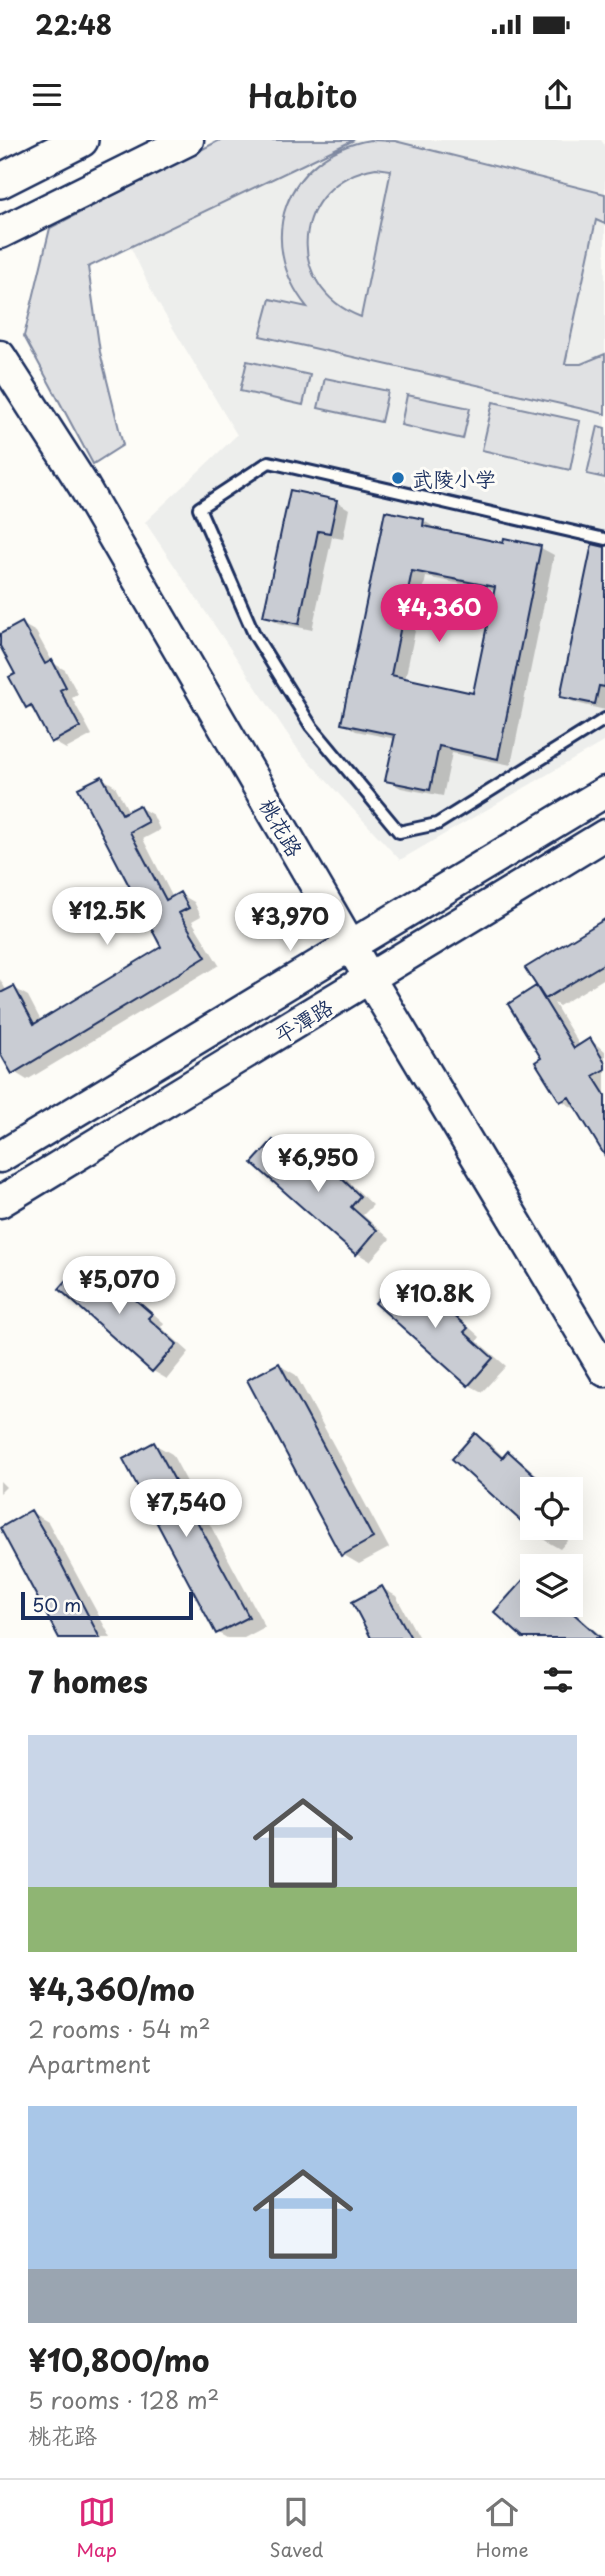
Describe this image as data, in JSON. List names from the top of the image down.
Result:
{
  "streets": {
    "street": ["桃花路", "平潭路"]
  },
  "crossings": [
    ["桃花路", "平潭路"]
  ],
  "places": ["武陵小学"],
  "scale_bar": "50 m",
  "page": {
    "status": "22:48",
    "header": "Habito",
    "price": [
      "¥4,360",
      "¥12.5K",
      "¥3,970",
      "¥6,950",
      "¥5,070",
      "¥10.8K",
      "¥7,540"
    ],
    "scale": "50 m",
    "heading": "7 homes",
    "list": [
      {
        "name": "¥4,360/mo",
        "note": "2 rooms · 54 m² · Apartment"
      },
      {
        "name": "¥10,800/mo",
        "note": "5 rooms · 128 m² · 桃花路"
      }
    ],
    "tabs": ["Map", "Saved", "Home"]
  }
}
